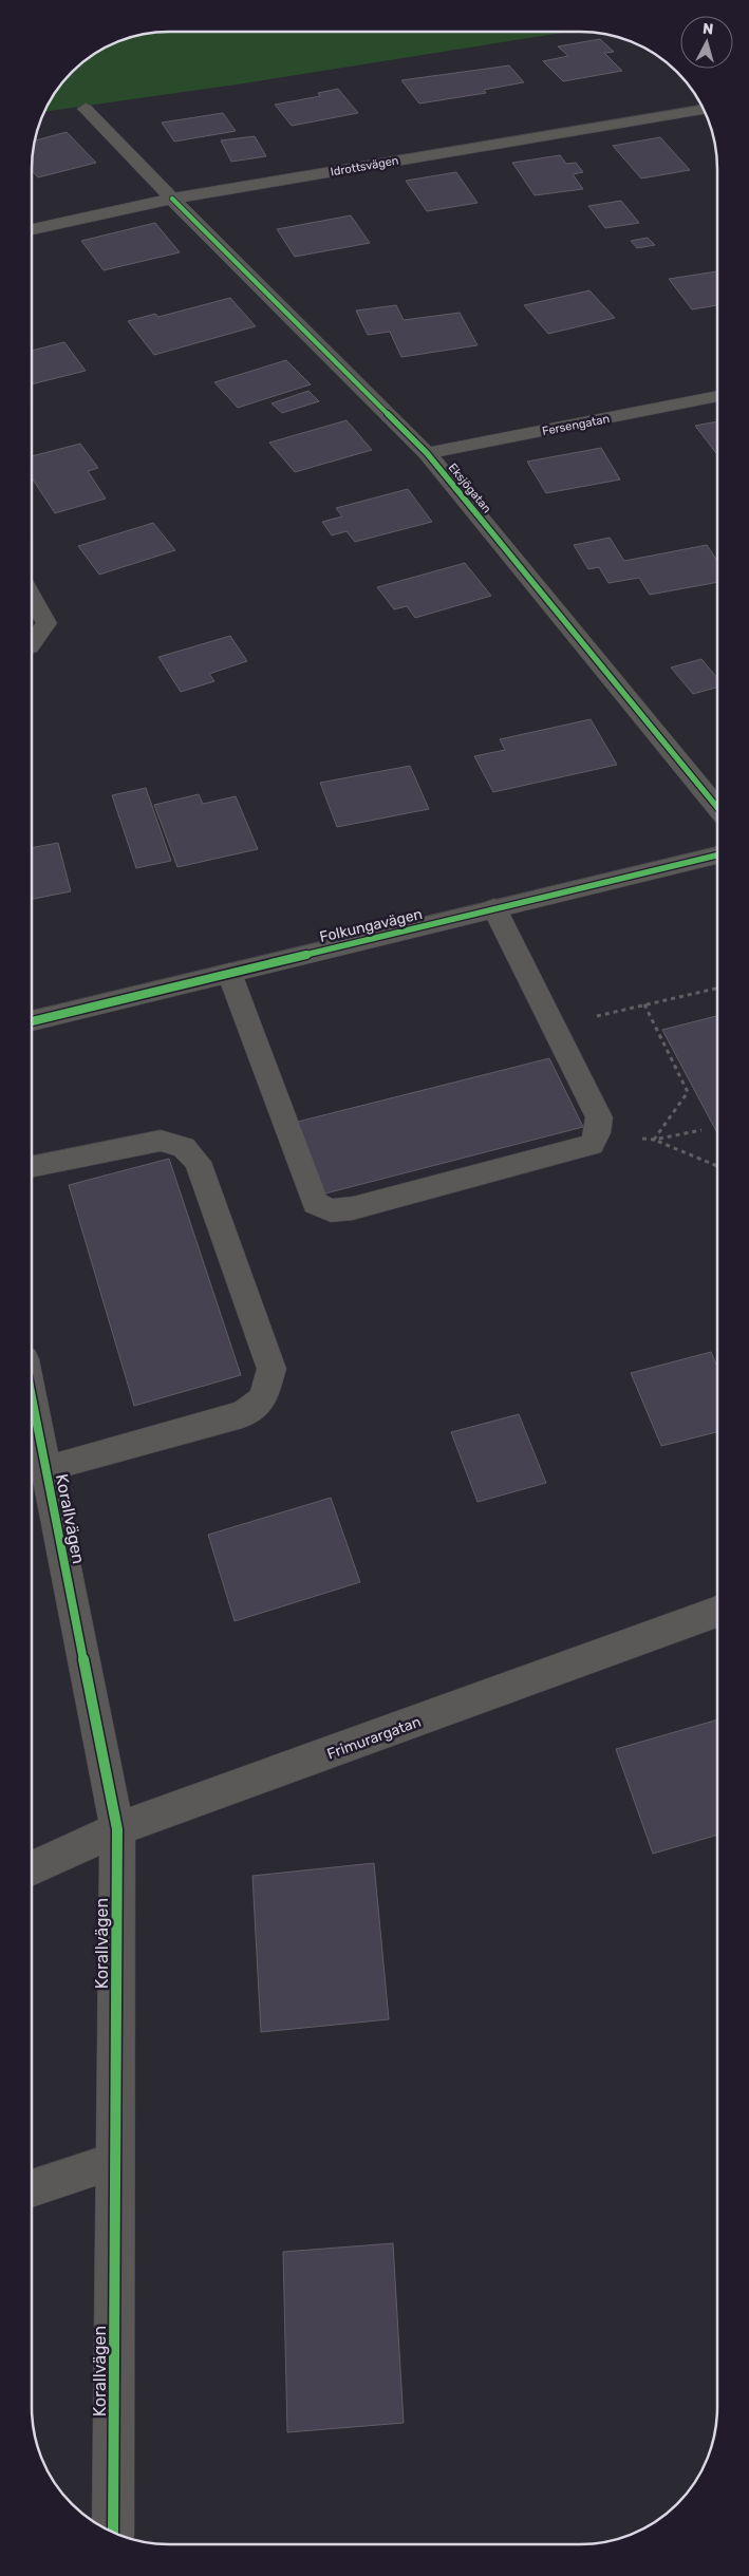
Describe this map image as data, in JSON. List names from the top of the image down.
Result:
{
  "streets": {
    "street": [
      "Idrottsvägen",
      "Fersengatan",
      "Eksjögatan",
      "Folkungavägen",
      "Korallvägen",
      "Frimurargatan"
    ]
  },
  "crossings": [
    ["Idrottsvägen", "Eksjögatan"],
    ["Fersengatan", "Eksjögatan"],
    ["Korallvägen", "Frimurargatan"]
  ],
  "north": "top"
}
